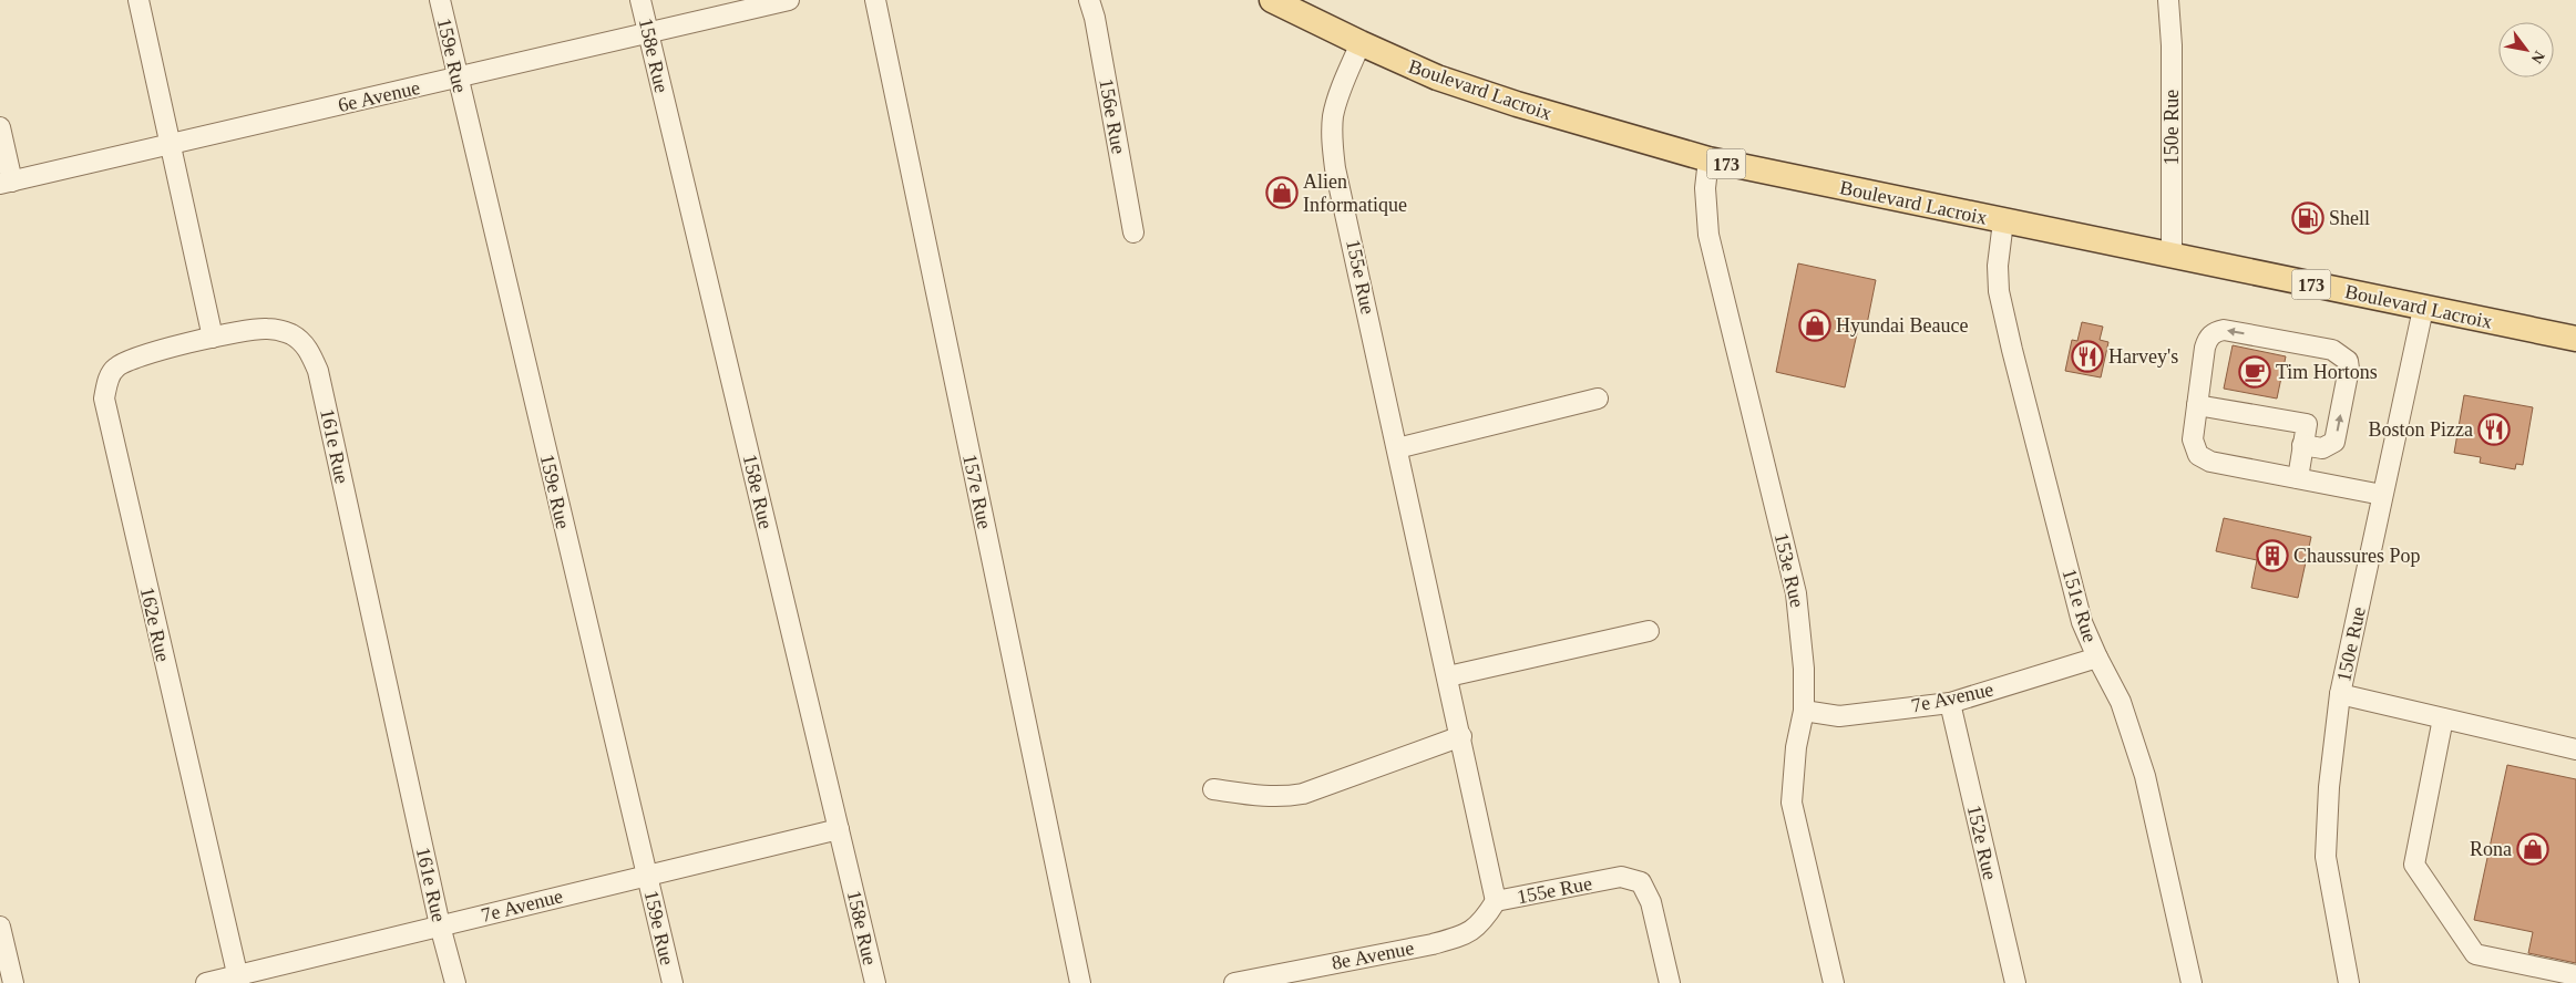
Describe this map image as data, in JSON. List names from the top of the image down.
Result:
{
  "streets": {
    "main road": ["Boulevard Lacroix", "173"],
    "street": [
      "159e Rue",
      "158e Rue",
      "6e Avenue",
      "156e Rue",
      "150e Rue",
      "155e Rue",
      "161e Rue",
      "157e Rue",
      "153e Rue",
      "151e Rue",
      "162e Rue",
      "7e Avenue",
      "152e Rue",
      "8e Avenue"
    ]
  },
  "crossings": [
    ["159e Rue", "6e Avenue"],
    ["159e Rue", "7e Avenue"],
    ["158e Rue", "6e Avenue"],
    ["158e Rue", "7e Avenue"],
    ["Boulevard Lacroix", "150e Rue"],
    ["Boulevard Lacroix", "155e Rue"],
    ["Boulevard Lacroix", "153e Rue"],
    ["Boulevard Lacroix", "151e Rue"],
    ["155e Rue", "8e Avenue"],
    ["161e Rue", "162e Rue"],
    ["161e Rue", "7e Avenue"],
    ["153e Rue", "7e Avenue"],
    ["151e Rue", "7e Avenue"],
    ["162e Rue", "7e Avenue"],
    ["7e Avenue", "152e Rue"]
  ],
  "places": {
    "shop": ["Alien Informatique", "Hyundai Beauce", "Rona"],
    "fuel station": ["Shell"],
    "restaurant": ["Harvey's", "Boston Pizza"],
    "cafe": ["Tim Hortons"],
    "building": ["Chaussures Pop"]
  },
  "north": "bottom right"
}
